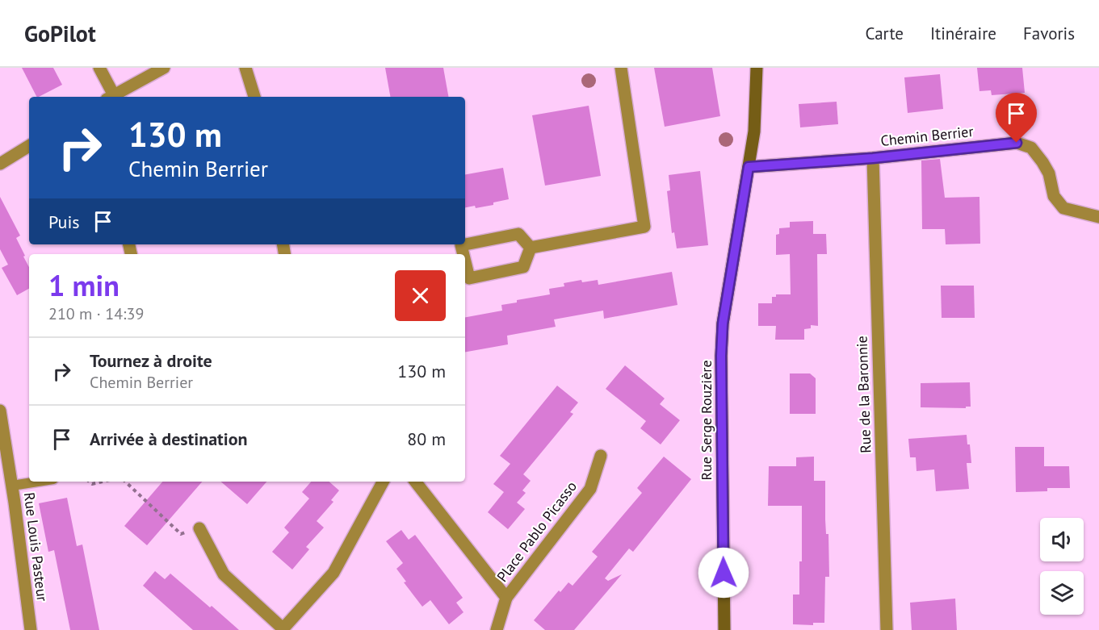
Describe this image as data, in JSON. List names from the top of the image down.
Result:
{
  "streets": {
    "street": [
      "Chemin Berrier",
      "Rue de la Baronnie",
      "Rue Serge Rouzière",
      "Place Pablo Picasso",
      "Rue Louis Pasteur"
    ]
  },
  "crossings": [
    ["Chemin Berrier", "Rue de la Baronnie"],
    ["Chemin Berrier", "Rue Serge Rouzière"]
  ],
  "page": {
    "header": "GoPilot",
    "nav": ["Carte", "Itinéraire", "Favoris"],
    "turn": ["130 m", "Chemin Berrier"],
    "then": "Puis",
    "heading": ["1 min", "210 m · 14:39"],
    "list": [
      {
        "name": "Tournez à droite",
        "note": "Chemin Berrier",
        "value": "130 m"
      },
      {
        "name": "Arrivée à destination",
        "value": "80 m"
      }
    ]
  }
}
